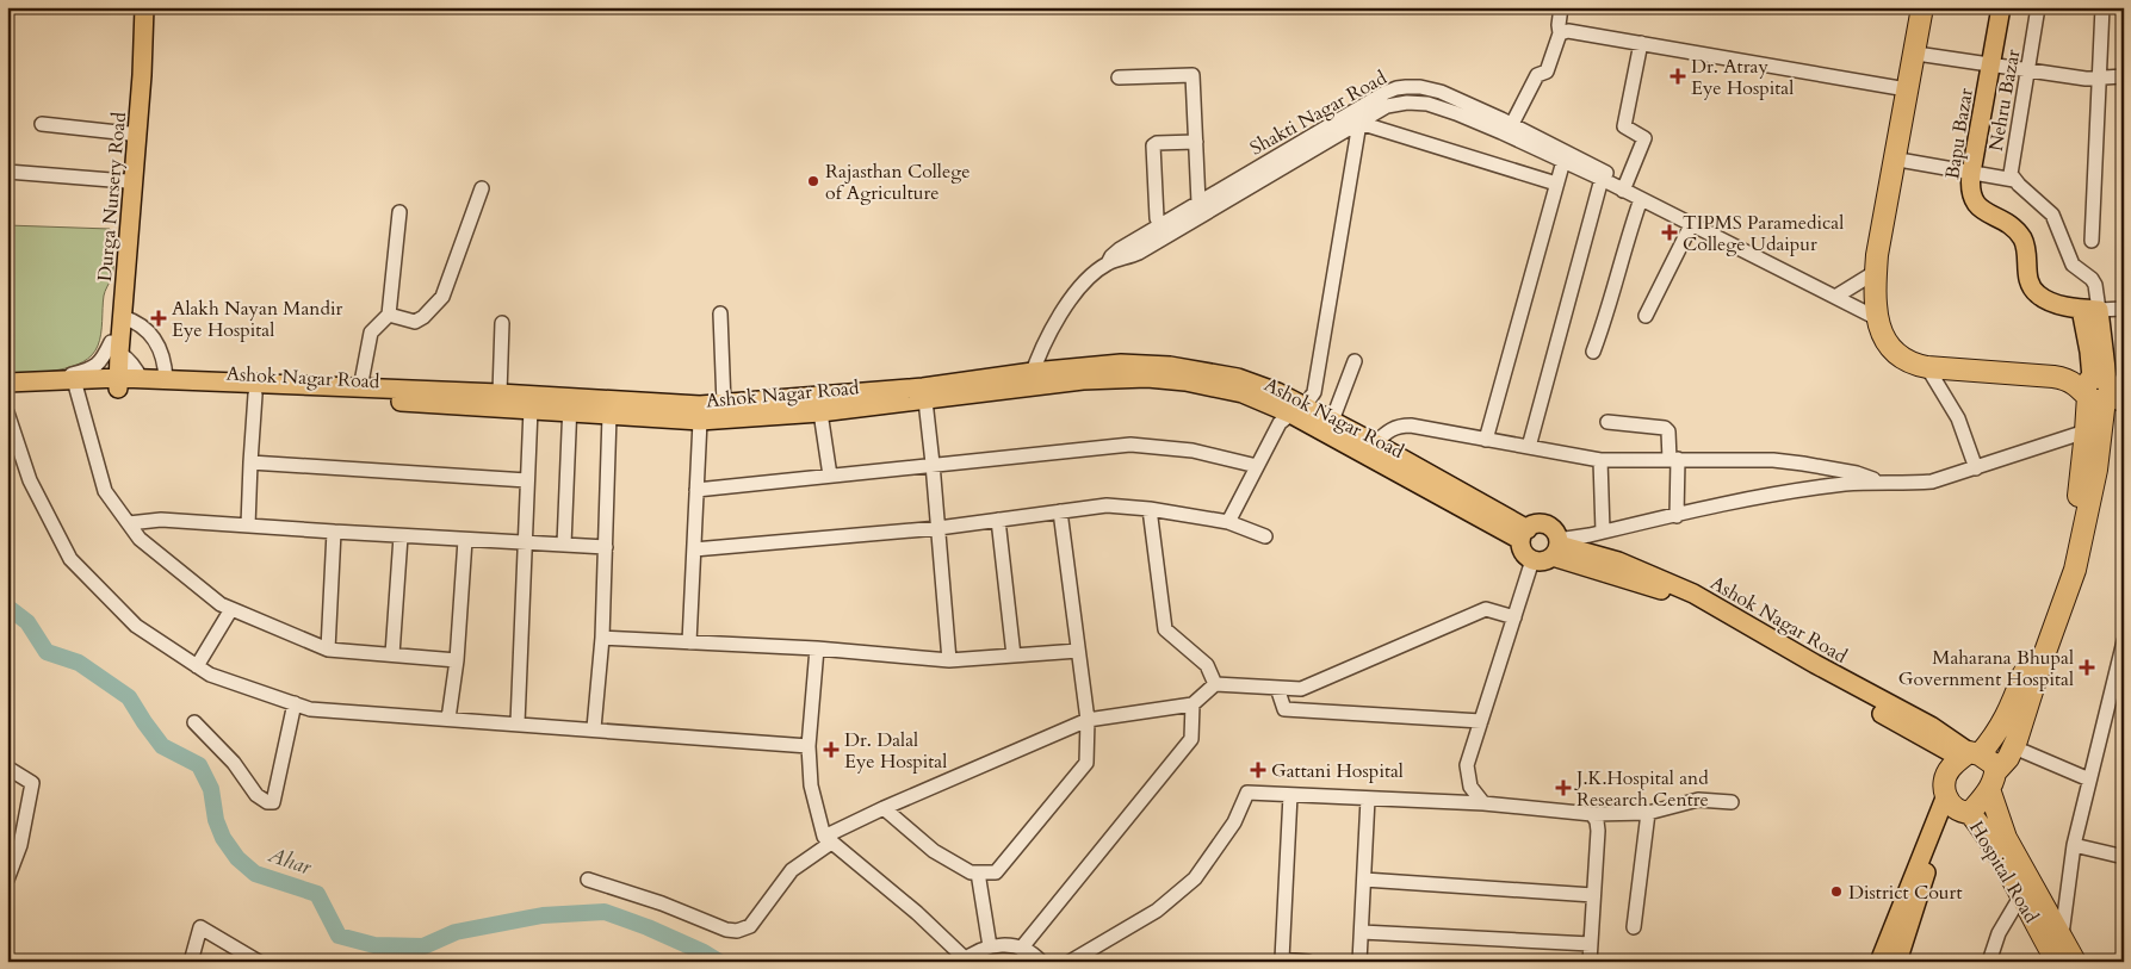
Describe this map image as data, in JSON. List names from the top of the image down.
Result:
{
  "streets": {
    "highway": ["Hospital Road"],
    "main road": ["Bapu Bazar", "Durga Nursery Road", "Ashok Nagar Road"],
    "street": ["Nehru Bazar", "Shakti Nagar Road"]
  },
  "crossings": [
    ["Nehru Bazar", "Bapu Bazar"],
    ["Shakti Nagar Road", "Ashok Nagar Road"],
    ["Durga Nursery Road", "Ashok Nagar Road"]
  ],
  "water": ["Ahar"],
  "places": {
    "health": [
      "Dr. Atray Eye Hospital",
      "TIPMS Paramedical College Udaipur",
      "Alakh Nayan Mandir Eye Hospital",
      "Maharana Bhupal Government Hospital",
      "Dr. Dalal Eye Hospital",
      "Gattani Hospital",
      "J.K.Hospital and Research Centre"
    ],
    "other": ["Rajasthan College of Agriculture", "District Court"]
  }
}
